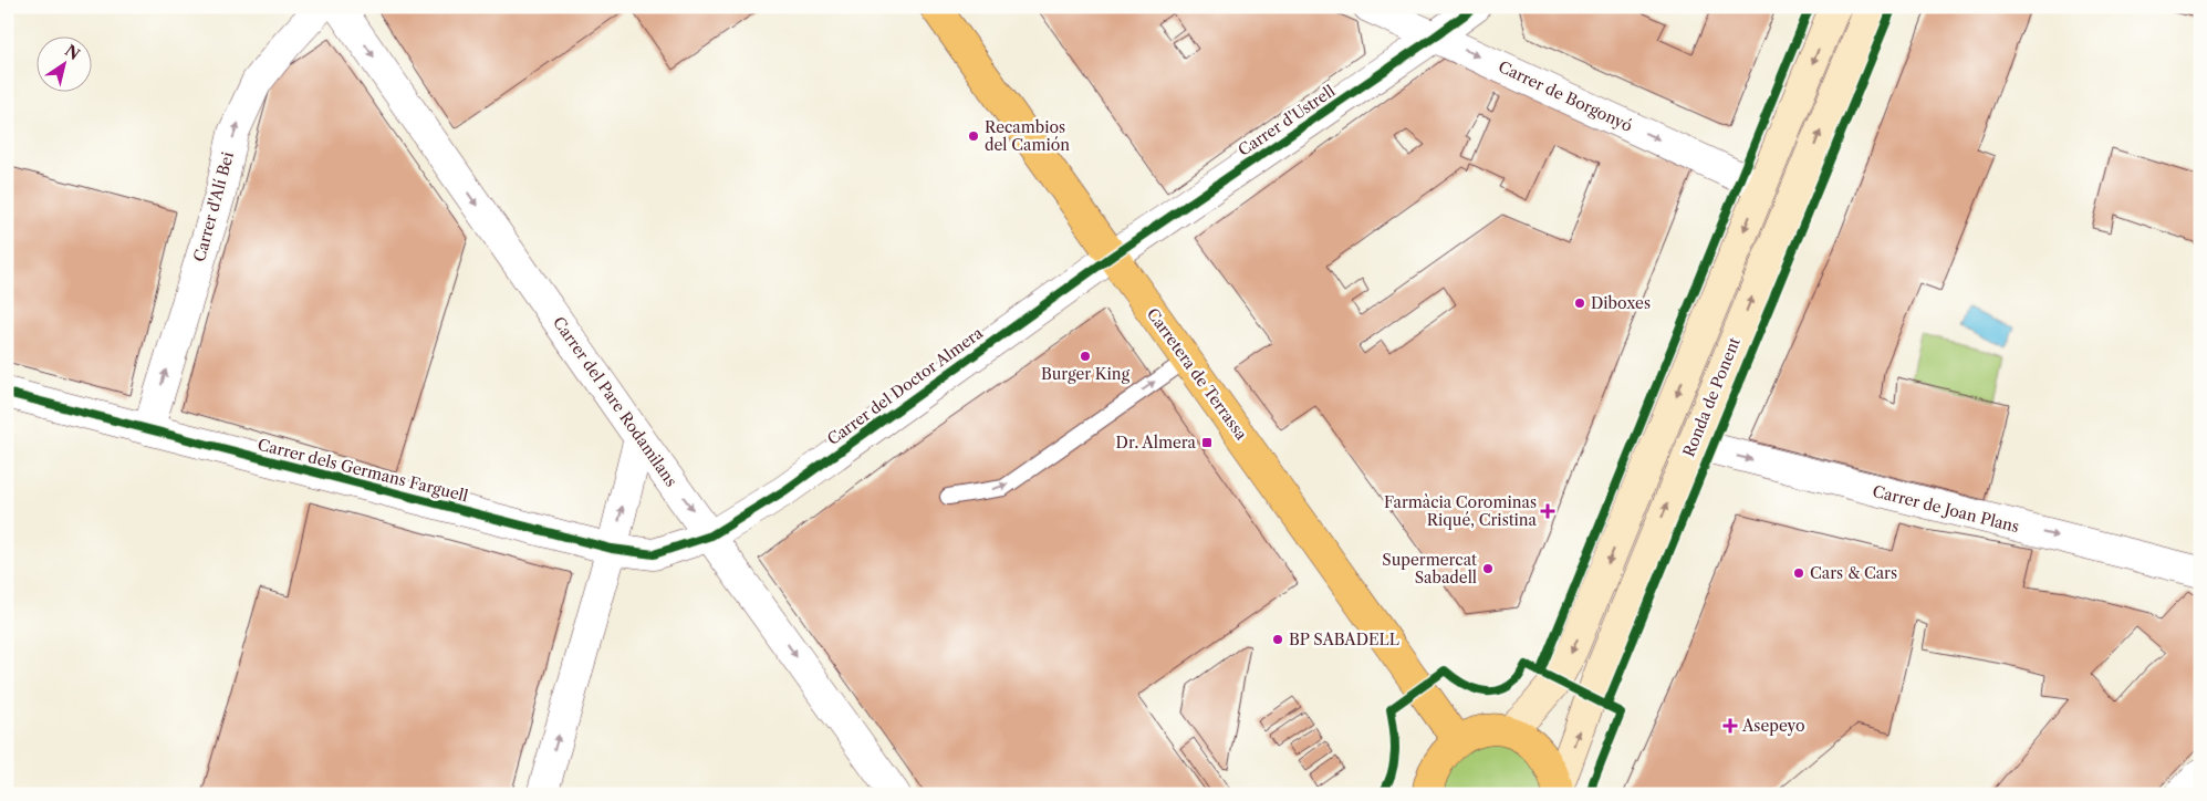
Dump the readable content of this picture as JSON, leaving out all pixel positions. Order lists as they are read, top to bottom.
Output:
{
  "streets": {
    "main road": ["Carretera de Terrassa", "Ronda de Ponent"],
    "street": [
      "Carrer de Borgonyó",
      "Carrer d'Ustrell",
      "Carrer d'Alí Bei",
      "Carrer del Doctor Almera",
      "Carrer del Pare Rodamilans",
      "Carrer dels Germans Farguell",
      "Carrer de Joan Plans"
    ]
  },
  "crossings": [
    ["Carrer de Borgonyó", "Carrer d'Ustrell"],
    ["Carrer d'Ustrell", "Carretera de Terrassa"],
    ["Carrer d'Ustrell", "Carrer del Doctor Almera"],
    ["Carrer d'Alí Bei", "Carrer dels Germans Farguell"],
    ["Carretera de Terrassa", "Carrer del Doctor Almera"],
    ["Carrer del Doctor Almera", "Carrer del Pare Rodamilans"],
    ["Carrer del Doctor Almera", "Carrer dels Germans Farguell"],
    ["Ronda de Ponent", "Carrer de Joan Plans"],
    ["Carrer del Pare Rodamilans", "Carrer dels Germans Farguell"]
  ],
  "one_way": [
    "Carrer de Borgonyó",
    "Carrer d'Alí Bei",
    "Carrer del Pare Rodamilans",
    "Carrer de Joan Plans"
  ],
  "places": {
    "other": [
      "Recambios del Camión",
      "Diboxes",
      "Burger King",
      "Supermercat Sabadell",
      "Cars & Cars",
      "BP SABADELL"
    ],
    "transit": ["Dr. Almera"],
    "health": ["Farmàcia Corominas Riqué, Cristina", "Asepeyo"]
  },
  "north": "top right"
}
